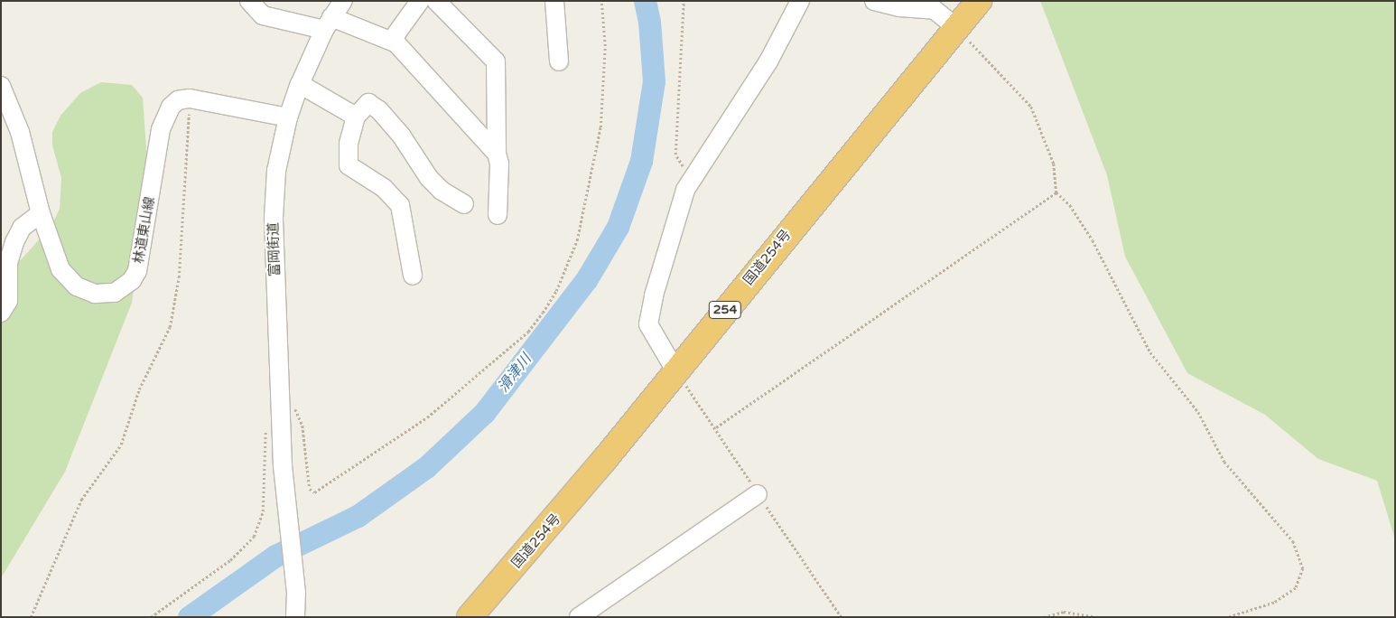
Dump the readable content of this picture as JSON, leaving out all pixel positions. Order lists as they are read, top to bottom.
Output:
{
  "streets": {
    "highway": ["国道254号", "254"],
    "street": ["林道東山線", "富岡街道"]
  },
  "water": ["滑津川"]
}
